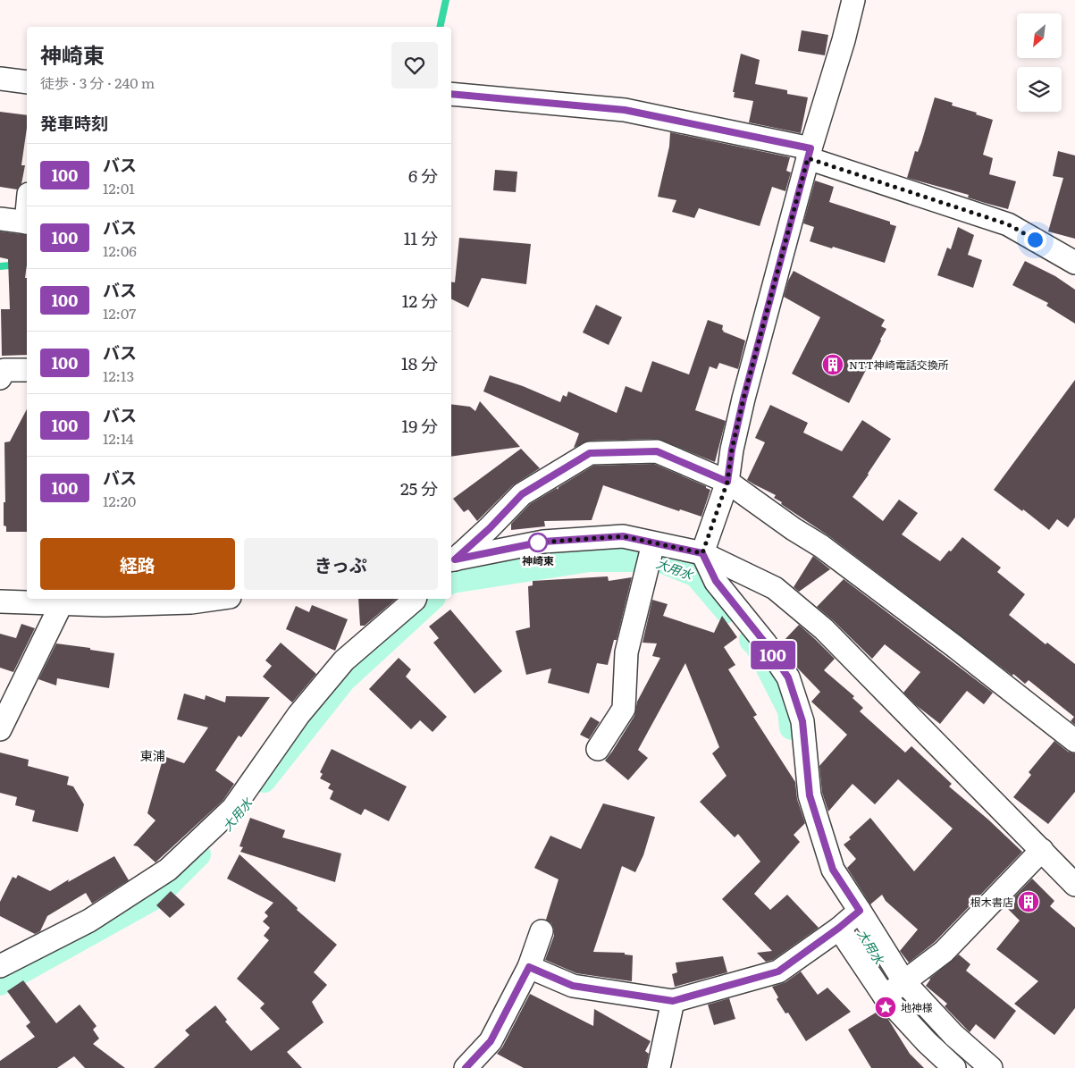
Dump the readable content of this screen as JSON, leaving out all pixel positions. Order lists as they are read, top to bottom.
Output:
{
  "districts": ["東浦"],
  "water": ["大用水"],
  "places": {
    "building": ["NTT神崎電話交換所", "根木書店"],
    "other": ["神崎東"],
    "place": ["地神様"]
  },
  "lines": ["bus line 100"],
  "north": "bottom left",
  "page": {
    "on_map": "100",
    "heading": [
      ["神崎東", "徒歩 · 3 分 · 240 m"],
      "発車時刻"
    ],
    "list": [
      {
        "mark": "100",
        "name": "バス",
        "note": "12:01",
        "value": "6 分"
      },
      {
        "mark": "100",
        "name": "バス",
        "note": "12:06",
        "value": "11 分"
      },
      {
        "mark": "100",
        "name": "バス",
        "note": "12:07",
        "value": "12 分"
      },
      {
        "mark": "100",
        "name": "バス",
        "note": "12:13",
        "value": "18 分"
      },
      {
        "mark": "100",
        "name": "バス",
        "note": "12:14",
        "value": "19 分"
      },
      {
        "mark": "100",
        "name": "バス",
        "note": "12:20",
        "value": "25 分"
      }
    ],
    "buttons": ["経路", "きっぷ"]
  }
}
